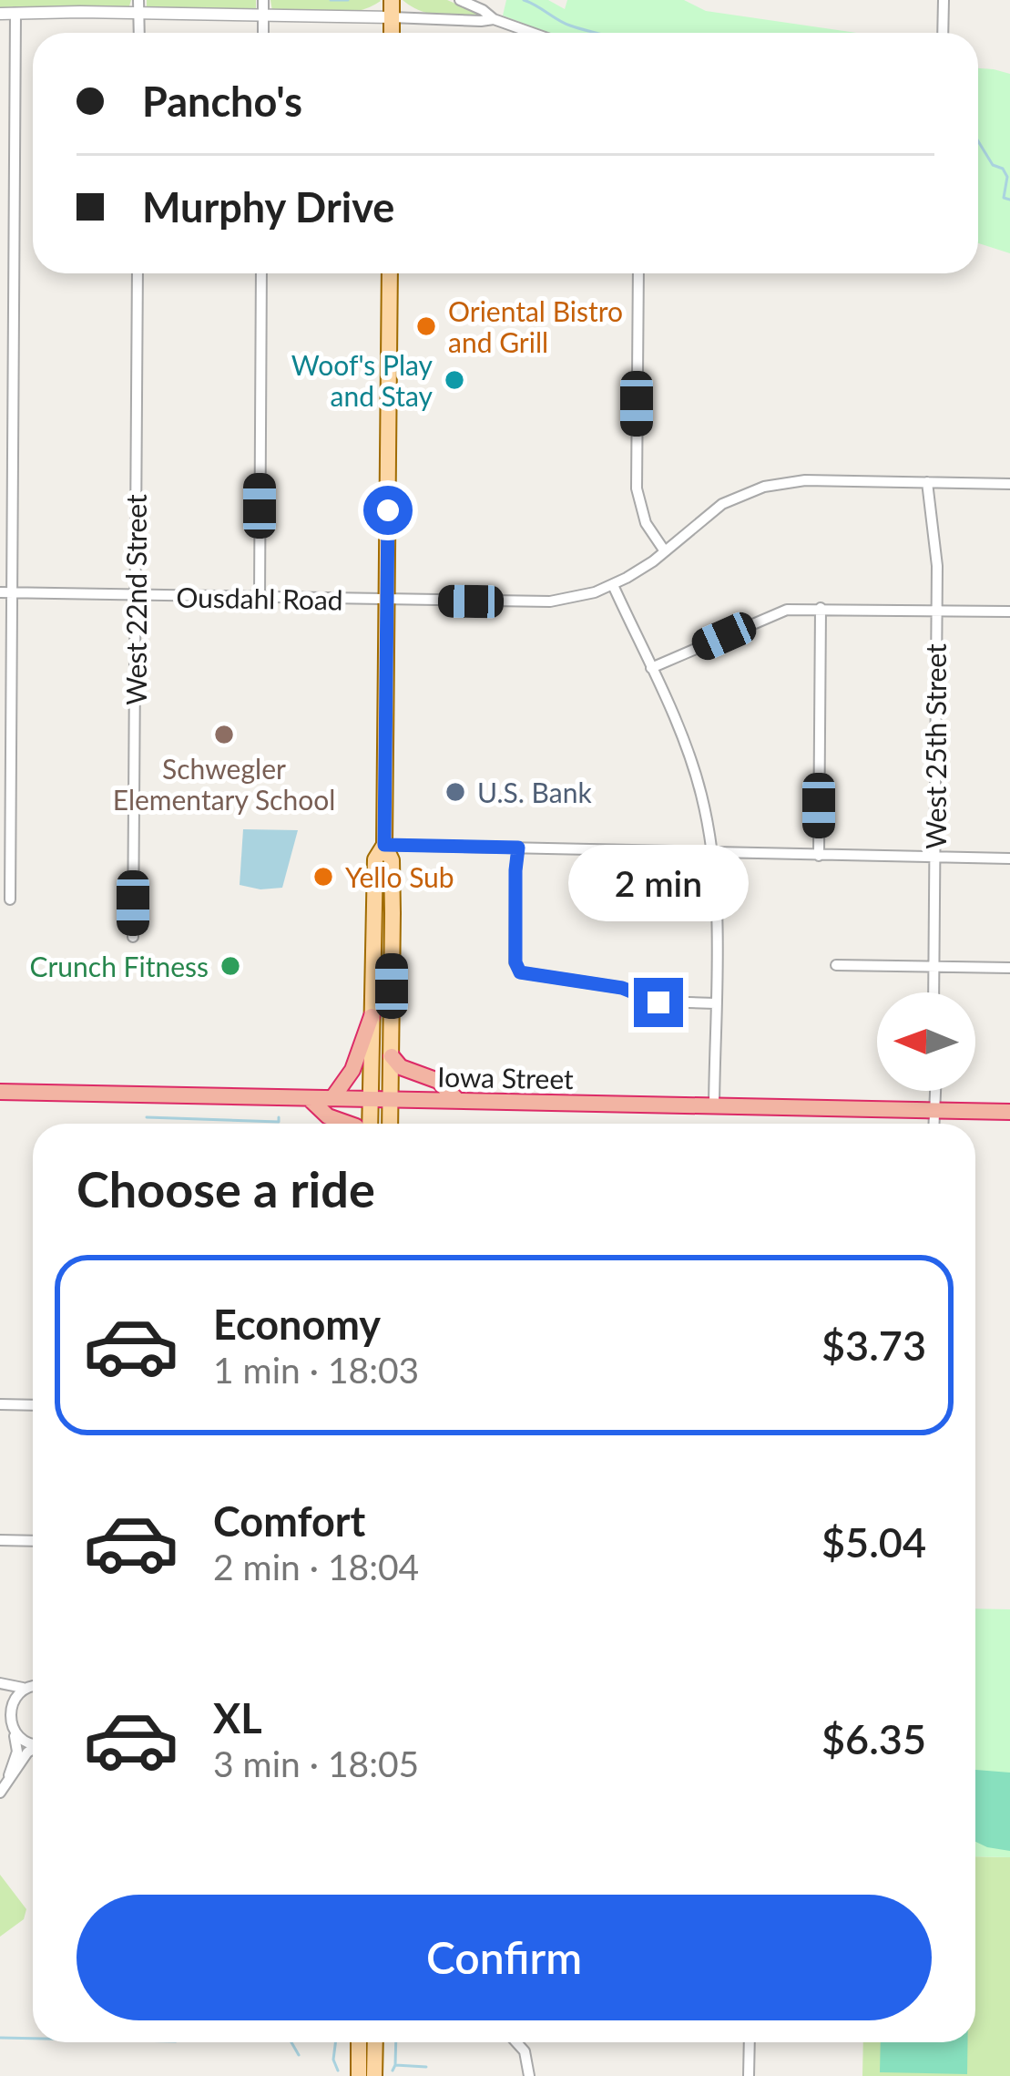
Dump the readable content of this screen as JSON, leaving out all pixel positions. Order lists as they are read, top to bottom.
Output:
{
  "streets": {
    "highway": ["Iowa Street"],
    "street": ["Ousdahl Road", "West 22nd Street", "West 25th Street"]
  },
  "crossings": [
    ["Ousdahl Road", "West 22nd Street"],
    ["Ousdahl Road", "West 25th Street"]
  ],
  "places": [
    "Oriental Bistro and Grill",
    "Woof's Play and Stay",
    "Schwegler Elementary School",
    "U.S. Bank",
    "Yello Sub",
    "Crunch Fitness"
  ],
  "north": "left",
  "page": {
    "banner": ["Pancho's", "Murphy Drive"],
    "bubble": "2 min",
    "heading": "Choose a ride",
    "list": [
      {
        "name": "Economy",
        "note": "1 min · 18:03",
        "value": "$3.73"
      },
      {
        "name": "Comfort",
        "note": "2 min · 18:04",
        "value": "$5.04"
      },
      {
        "name": "XL",
        "note": "3 min · 18:05",
        "value": "$6.35"
      }
    ],
    "buttons": "Confirm"
  }
}
